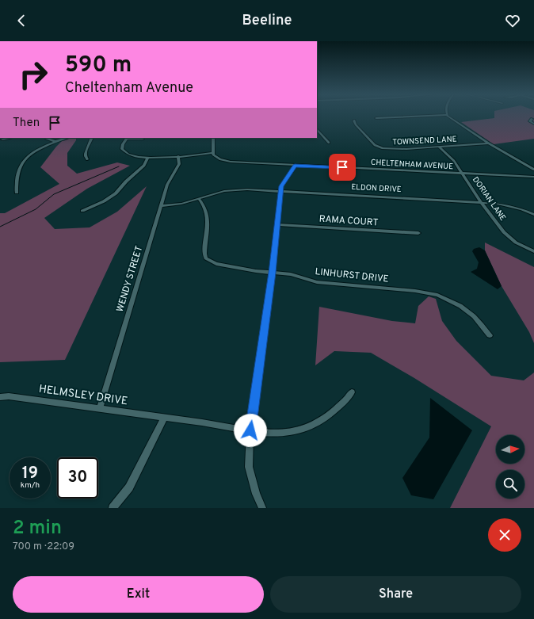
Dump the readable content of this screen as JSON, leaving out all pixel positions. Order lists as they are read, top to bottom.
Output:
{
  "streets": {
    "street": [
      "TOWNSEND LANE",
      "CHELTENHAM AVENUE",
      "ELDON DRIVE",
      "DORIAN LANE",
      "RAMA COURT",
      "LINHURST DRIVE",
      "WENDY STREET",
      "HELMSLEY DRIVE"
    ]
  },
  "crossings": [
    ["TOWNSEND LANE", "DORIAN LANE"],
    ["CHELTENHAM AVENUE", "DORIAN LANE"],
    ["ELDON DRIVE", "DORIAN LANE"],
    ["ELDON DRIVE", "LINHURST DRIVE"],
    ["ELDON DRIVE", "WENDY STREET"],
    ["WENDY STREET", "HELMSLEY DRIVE"]
  ],
  "north": "right",
  "page": {
    "header": "Beeline",
    "turn": ["590 m", "Cheltenham Avenue"],
    "then": "Then",
    "speed": "19 km/h",
    "limit": "30",
    "heading": ["2 min", "700 m · 22:09"],
    "buttons": ["Exit", "Share"]
  }
}
